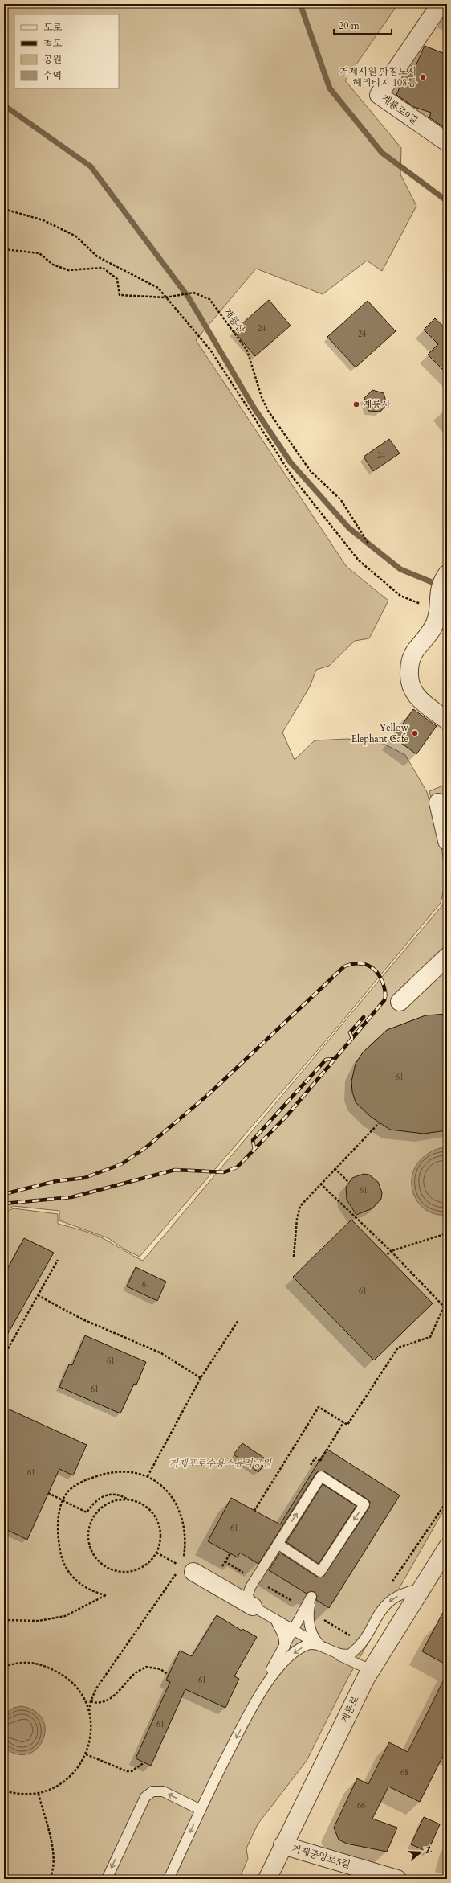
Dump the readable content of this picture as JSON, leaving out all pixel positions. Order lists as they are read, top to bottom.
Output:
{
  "streets": {
    "street": ["계룡로9길", "계룡로", "거제중앙로5길"],
    "path": ["계룡산"]
  },
  "crossings": [
    ["계룡로", "거제중앙로5길"]
  ],
  "parks": ["거제포로수용소유적공원"],
  "places": ["거제시원 아침도시 헤리티지 108동", "계룡사", "Yellow Elephant Cafe"],
  "house_numbers": [
    "24",
    "24",
    "24",
    "61",
    "61",
    "61",
    "61",
    "61",
    "61",
    "61",
    "61",
    "61",
    "61",
    "68",
    "66"
  ],
  "legend": [
    "도로",
    "철도",
    "공원",
    "수역"
  ],
  "scale_bar": "20 m",
  "north": "right"
}
